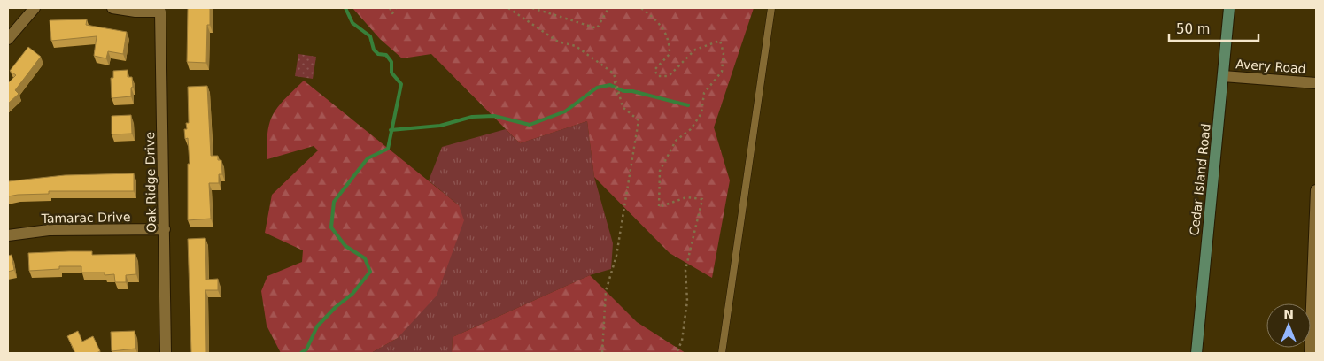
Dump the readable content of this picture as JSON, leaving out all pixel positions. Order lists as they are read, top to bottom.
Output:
{
  "streets": {
    "street": [
      "Avery Road",
      "Cedar Island Road",
      "Oak Ridge Drive",
      "Tamarac Drive"
    ]
  },
  "crossings": [
    ["Avery Road", "Cedar Island Road"],
    ["Oak Ridge Drive", "Tamarac Drive"]
  ],
  "scale_bar": "50 m",
  "north": "top"
}
